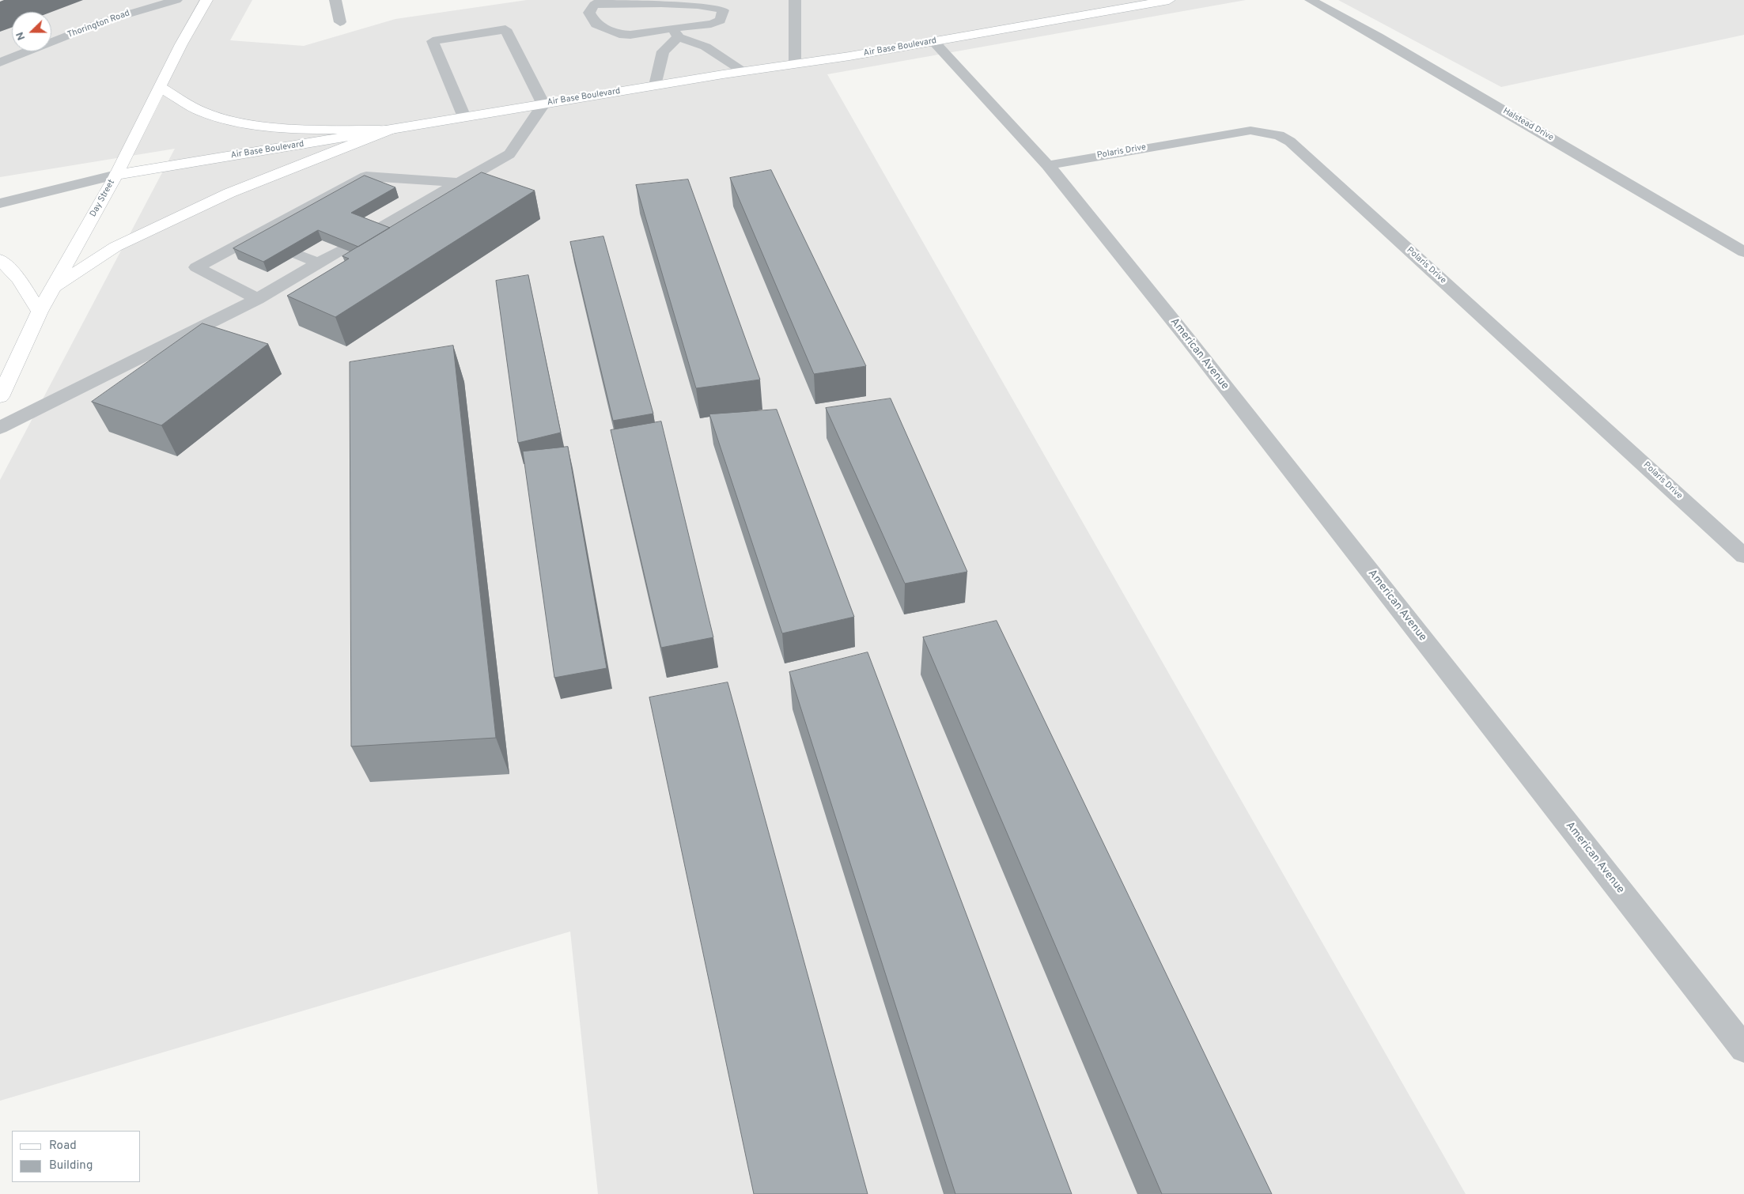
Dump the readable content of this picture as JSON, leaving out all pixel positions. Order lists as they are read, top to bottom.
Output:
{
  "streets": {
    "main road": ["Air Base Boulevard", "Day Street"],
    "street": [
      "Thorington Road",
      "Halstead Drive",
      "Polaris Drive",
      "American Avenue"
    ]
  },
  "crossings": [
    ["Air Base Boulevard", "Day Street"],
    ["Air Base Boulevard", "American Avenue"],
    ["Polaris Drive", "American Avenue"]
  ],
  "legend": ["Road", "Building"],
  "north": "left"
}
